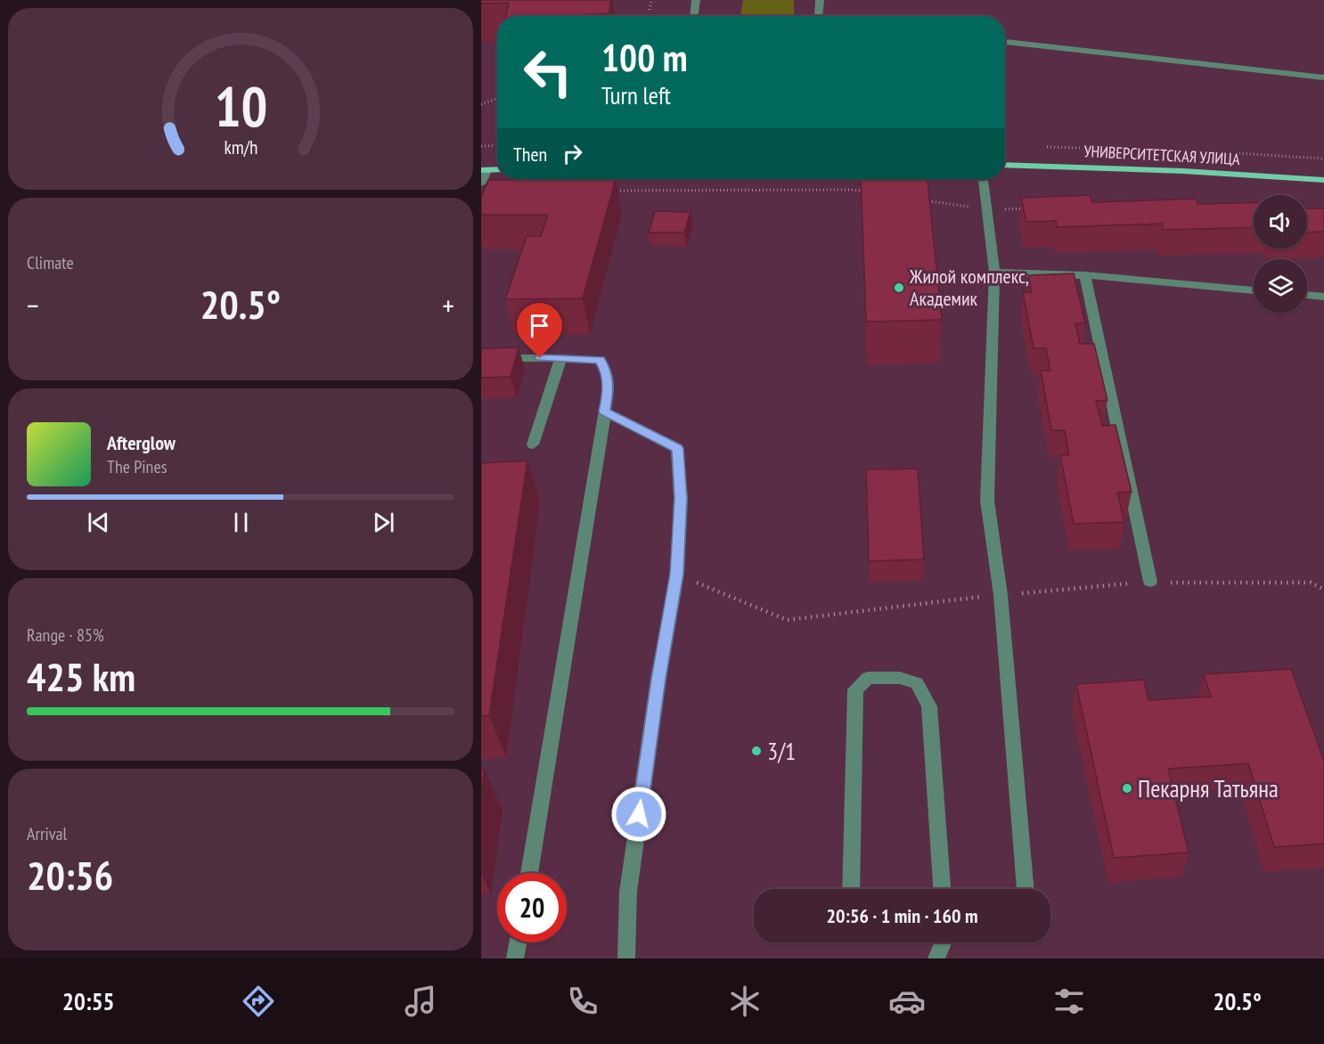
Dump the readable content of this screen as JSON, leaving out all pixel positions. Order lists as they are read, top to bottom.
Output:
{
  "streets": {
    "main road": ["УНИВЕРСИТЕТСКАЯ УЛИЦА"]
  },
  "places": ["Жилой комплекс, Академик", "3/1", "Пекарня Татьяна"],
  "page": {
    "turn": ["100 m", "Turn left"],
    "then": "Then",
    "tile": [
      "Climate",
      ["Range · 85%", "425 km"],
      ["Arrival", "20:56"]
    ],
    "heat": ["−", "20.5°", "+"],
    "song": ["Afterglow", "The Pines"],
    "limit": "20",
    "trip": "20:56 · 1 min · 160 m",
    "tabs": ["20:55", "20.5°"],
    "gauge": ["10", "km/h"]
  }
}
